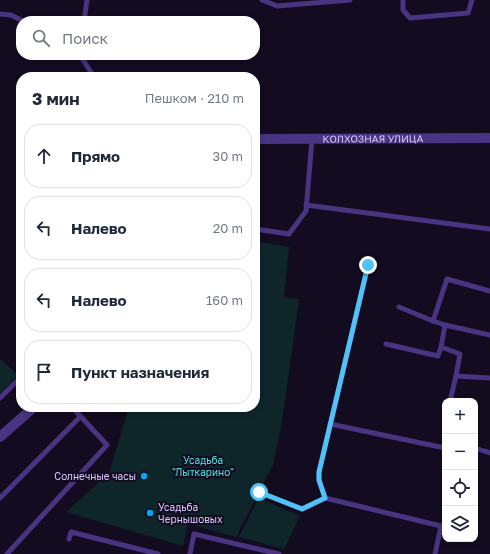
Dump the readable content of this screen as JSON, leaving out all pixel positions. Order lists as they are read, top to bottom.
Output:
{
  "streets": {
    "street": ["КОЛХОЗНАЯ УЛИЦА"]
  },
  "parks": ["Усадьба \"Лыткарино\""],
  "places": ["Солнечные часы", "Усадьба Чернышовых"],
  "page": {
    "search": "Поиск",
    "heading": ["3 мин", "Пешком · 210 m"],
    "list": [
      ["Прямо", "30 m"],
      ["Налево", "20 m"],
      ["Налево", "160 m"],
      "Пункт назначения"
    ],
    "map_buttons": ["+", "−"]
  }
}
